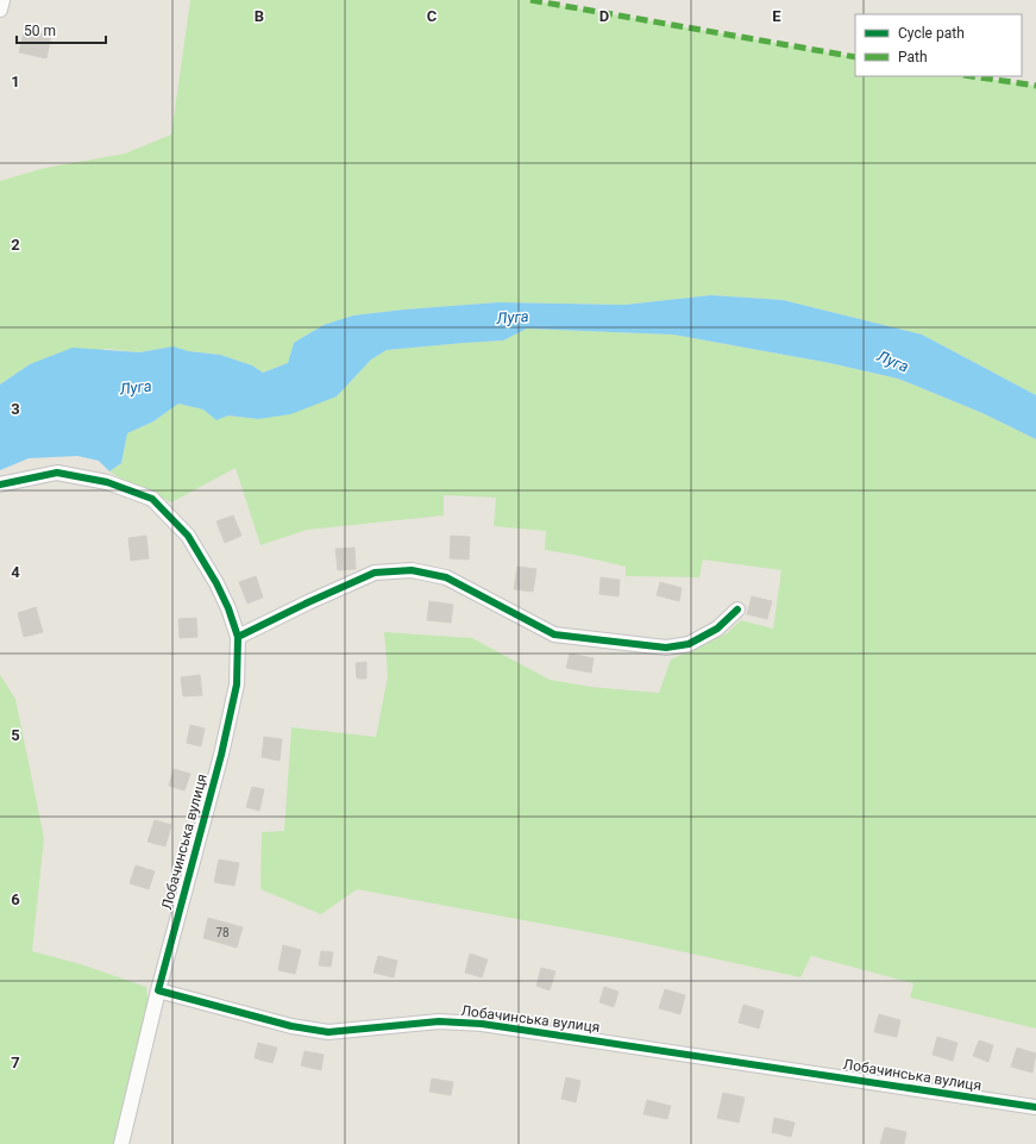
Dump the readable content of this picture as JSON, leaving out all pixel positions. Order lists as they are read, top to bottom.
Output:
{
  "streets": {
    "street": ["Лобачинська вулиця"]
  },
  "water": ["Луга"],
  "house_numbers": ["78"],
  "legend": ["Cycle path", "Path"],
  "scale_bar": "50 m",
  "grid": {
    "columns": [
      "B",
      "C",
      "D",
      "E"
    ],
    "rows": [
      "1",
      "2",
      "3",
      "4",
      "5",
      "6",
      "7"
    ]
  }
}
